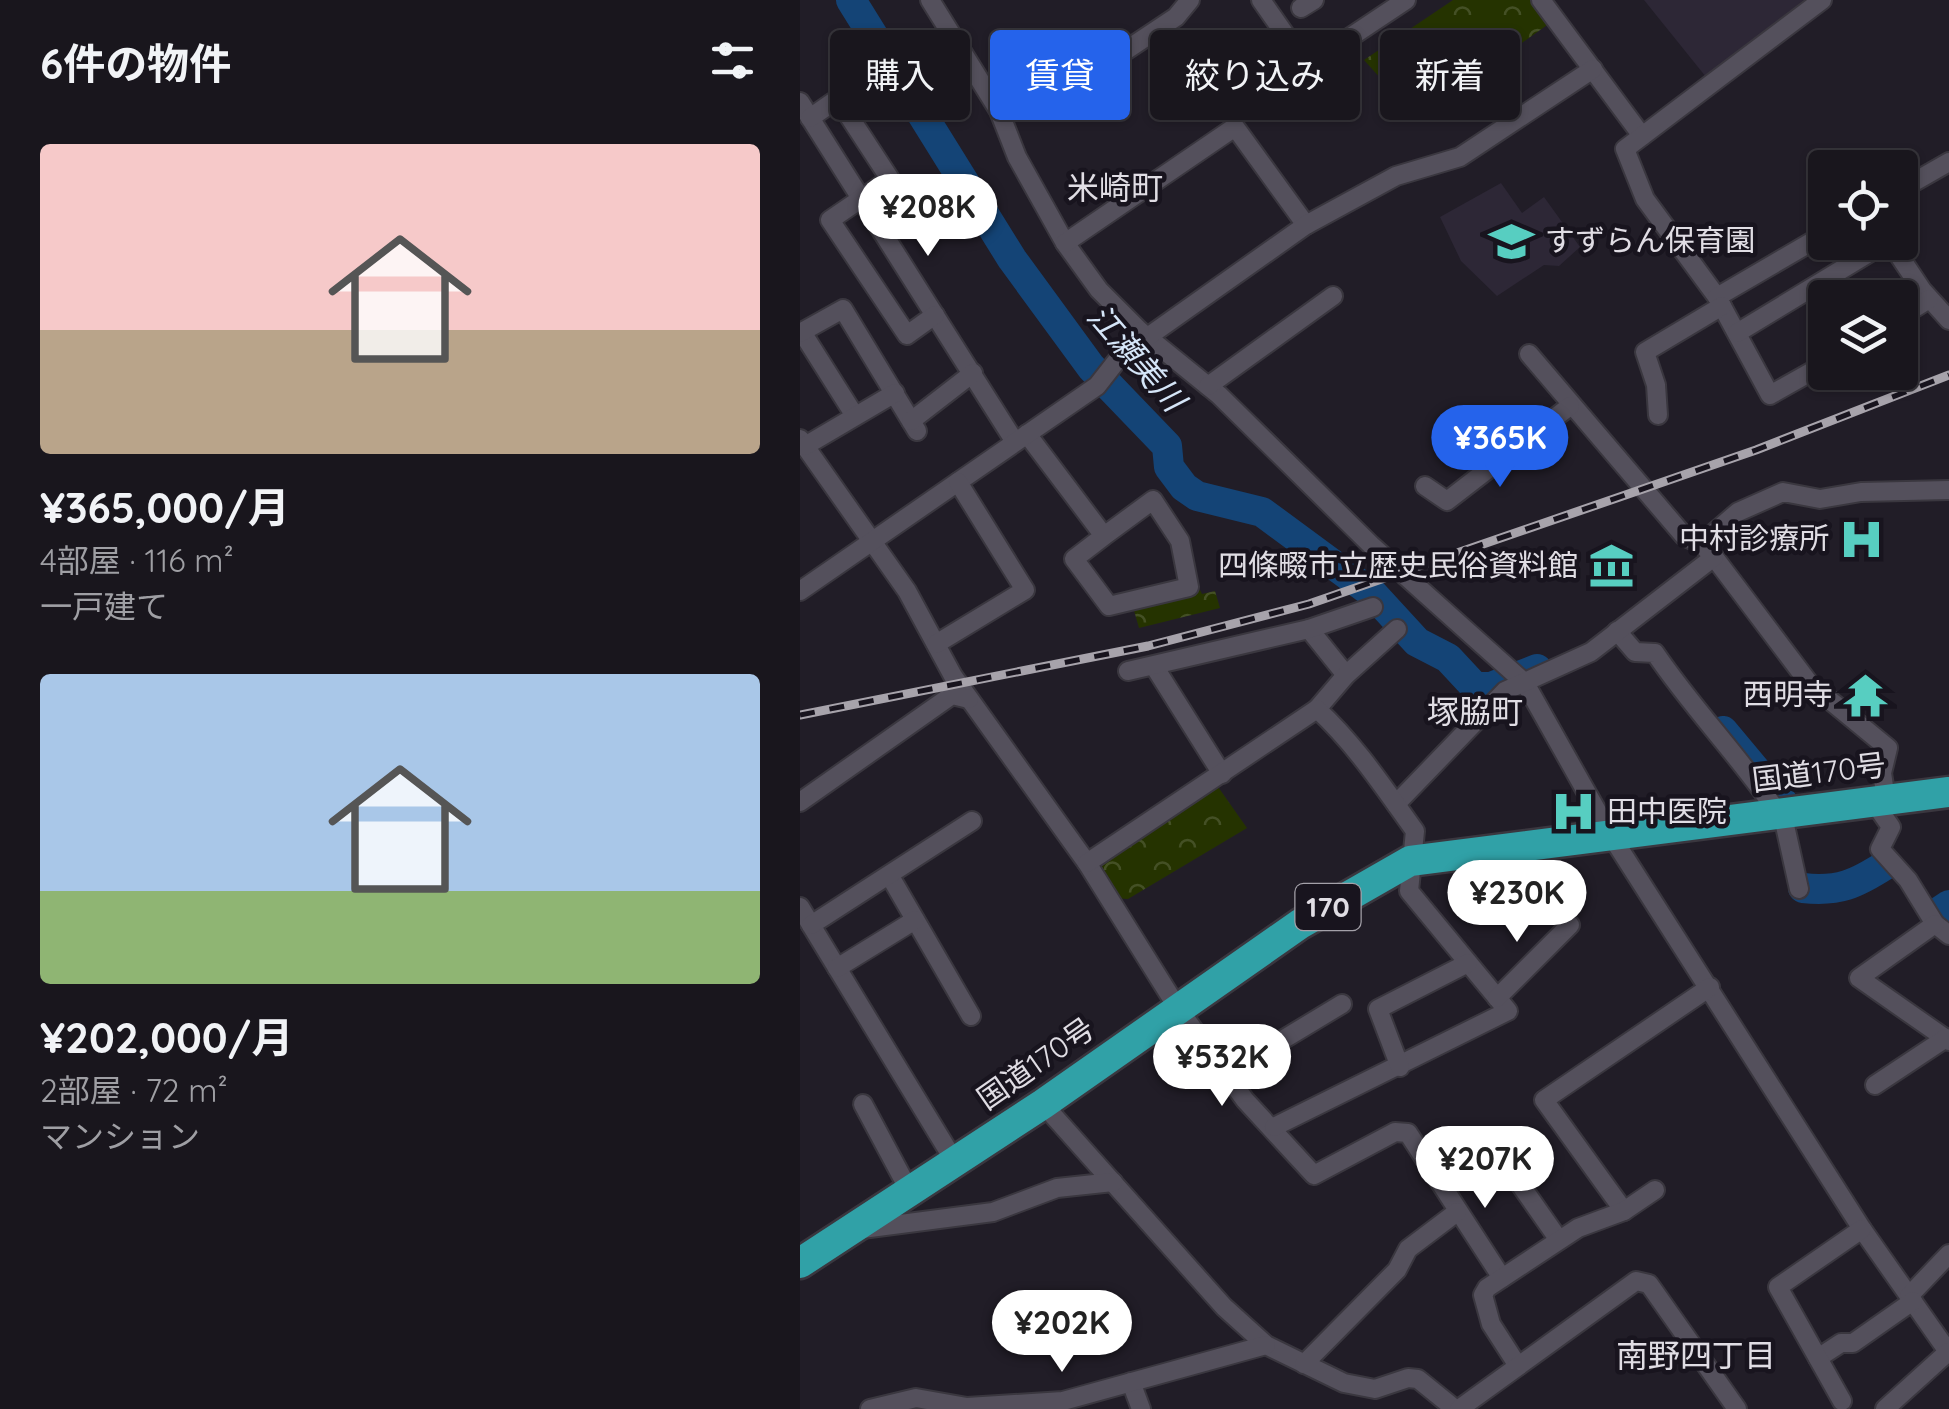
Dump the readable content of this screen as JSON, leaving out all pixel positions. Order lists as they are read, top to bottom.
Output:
{
  "streets": {
    "highway": ["国道170号", "170"]
  },
  "districts": ["米崎町", "塚脇町", "南野四丁目"],
  "water": ["江瀬美川"],
  "places": {
    "school or university": ["すずらん保育園"],
    "hospital": ["中村診療所", "田中医院"],
    "museum": ["四條畷市立歴史民俗資料館"],
    "temple": ["西明寺"]
  },
  "page": {
    "heading": "6件の物件",
    "chip": [
      "購入",
      "賃貸",
      "絞り込み",
      "新着"
    ],
    "list": [
      {
        "name": "¥365,000/月",
        "note": "4部屋 · 116 m² · 一戸建て"
      },
      {
        "name": "¥202,000/月",
        "note": "2部屋 · 72 m² · マンション"
      }
    ],
    "price": [
      "¥208K",
      "¥365K",
      "¥230K",
      "¥532K",
      "¥207K",
      "¥202K"
    ]
  }
}
